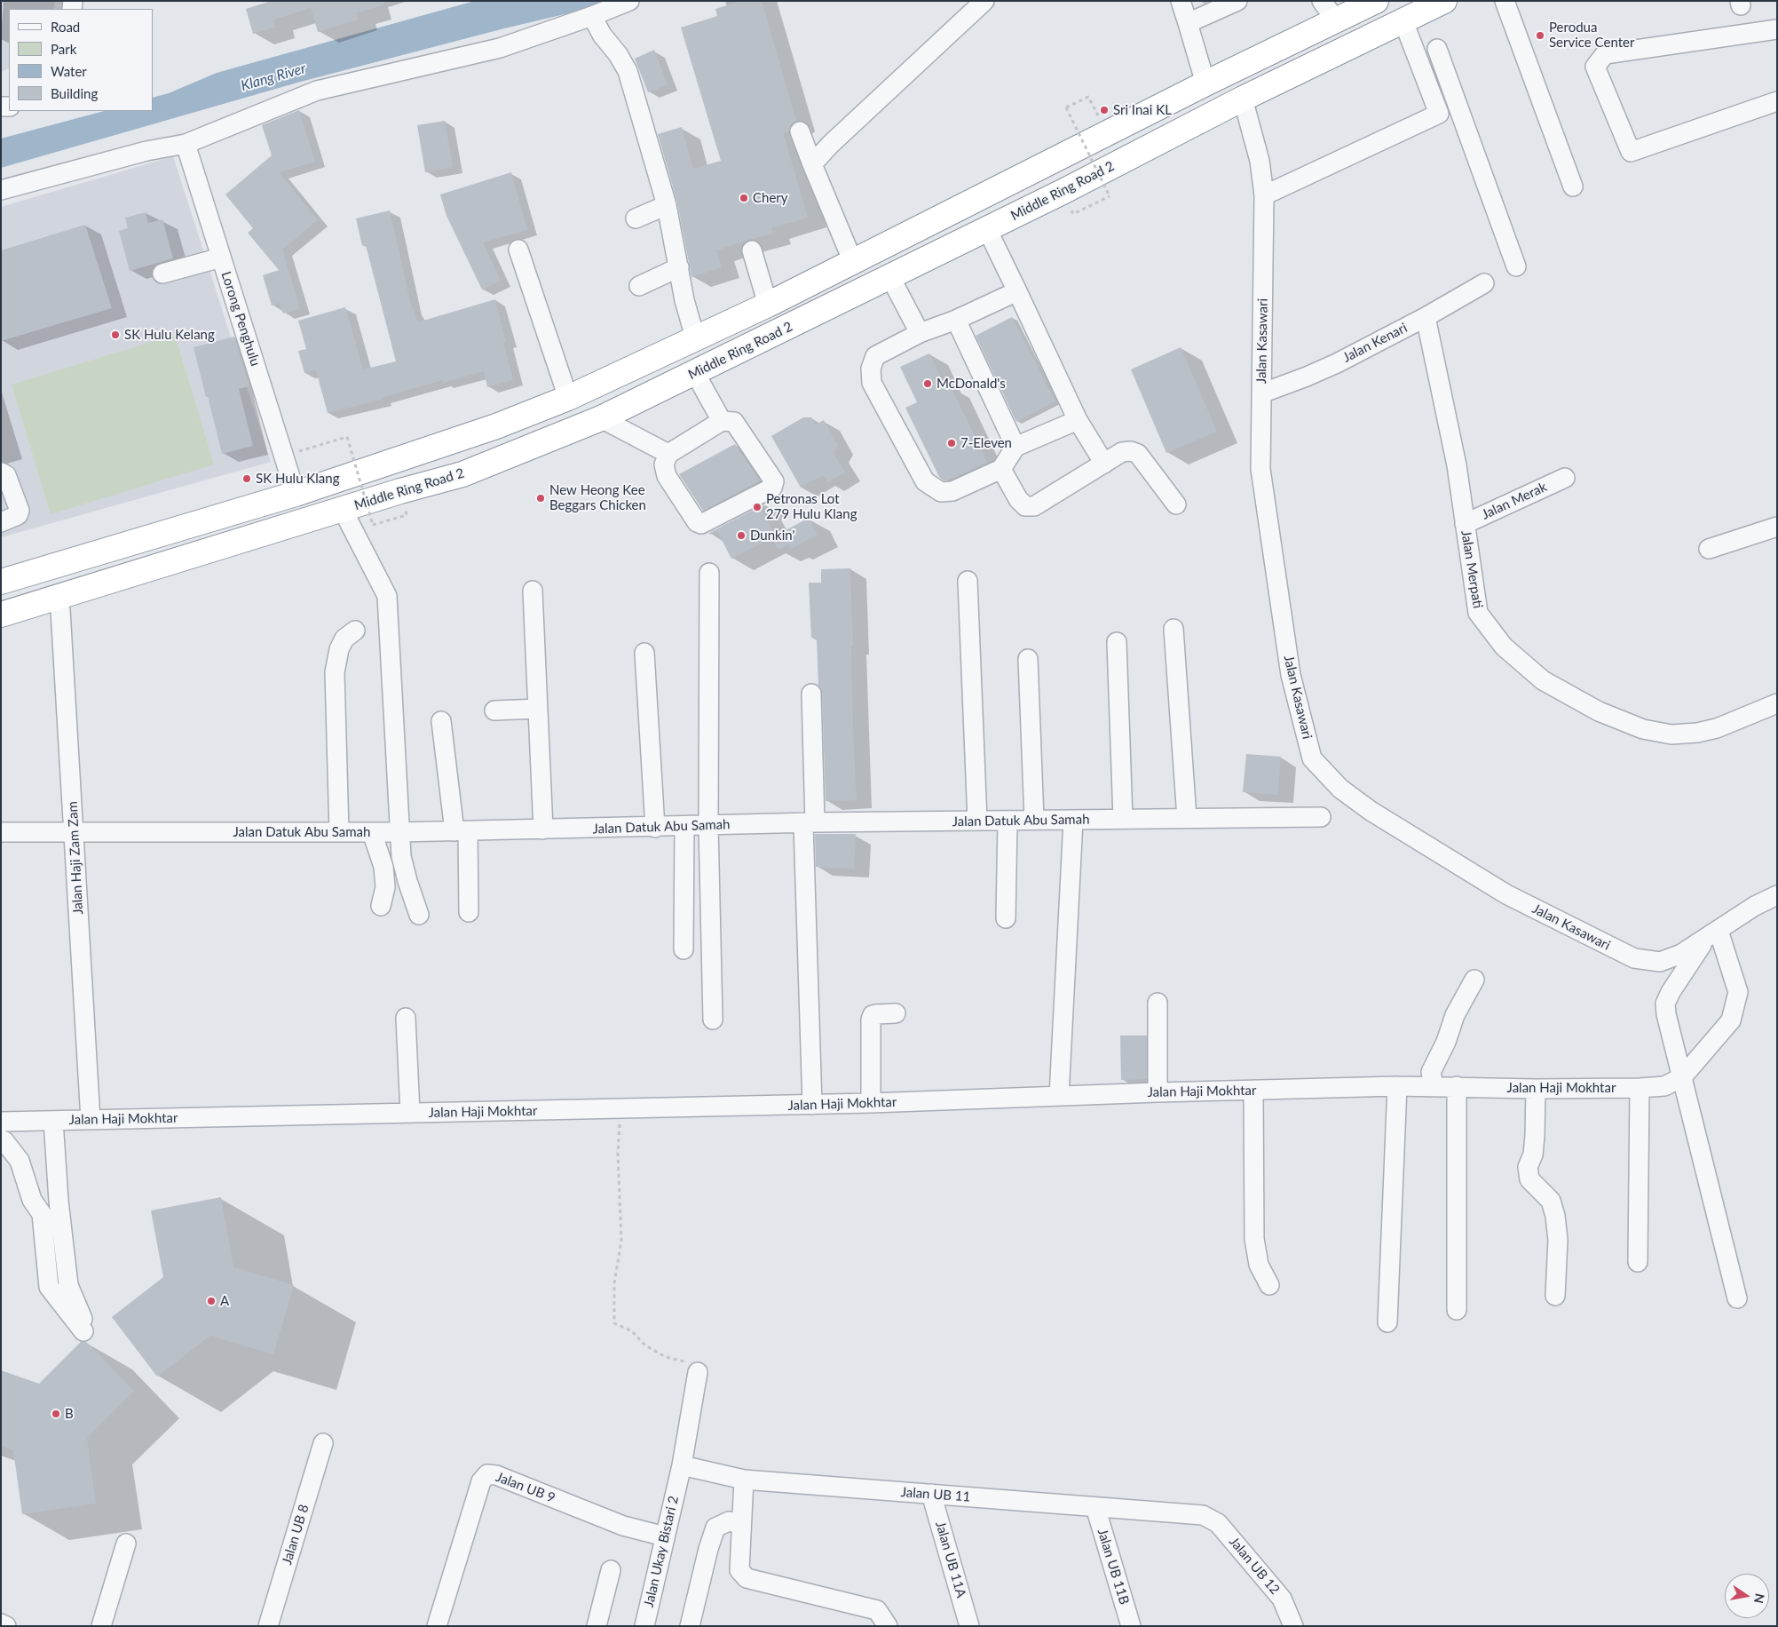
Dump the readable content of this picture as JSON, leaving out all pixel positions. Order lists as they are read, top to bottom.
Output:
{
  "streets": {
    "highway": ["Middle Ring Road 2"],
    "street": [
      "Lorong Penghulu",
      "Jalan Kasawari",
      "Jalan Kenari",
      "Jalan Merak",
      "Jalan Merpati",
      "Jalan Datuk Abu Samah",
      "Jalan Haji Zam Zam",
      "Jalan Haji Mokhtar",
      "Jalan UB 9",
      "Jalan UB 11",
      "Jalan UB 8",
      "Jalan Ukay Bistari 2",
      "Jalan UB 11A",
      "Jalan UB 12",
      "Jalan UB 11B"
    ]
  },
  "crossings": [
    ["Middle Ring Road 2", "Jalan Kasawari"],
    ["Middle Ring Road 2", "Jalan Haji Zam Zam"],
    ["Jalan Kasawari", "Jalan Kenari"],
    ["Jalan Kenari", "Jalan Merpati"],
    ["Jalan Merak", "Jalan Merpati"],
    ["Jalan Datuk Abu Samah", "Jalan Haji Zam Zam"],
    ["Jalan Haji Zam Zam", "Jalan Haji Mokhtar"],
    ["Jalan UB 9", "Jalan Ukay Bistari 2"],
    ["Jalan UB 11", "Jalan Ukay Bistari 2"],
    ["Jalan UB 11", "Jalan UB 11A"],
    ["Jalan UB 11", "Jalan UB 12"],
    ["Jalan UB 11", "Jalan UB 11B"]
  ],
  "water": ["Klang River"],
  "places": [
    "Perodua Service Center",
    "Sri Inai KL",
    "Chery",
    "SK Hulu Kelang",
    "McDonald's",
    "7-Eleven",
    "SK Hulu Klang",
    "New Heong Kee Beggars Chicken",
    "Petronas Lot 279 Hulu Klang",
    "Dunkin'",
    "A",
    "B"
  ],
  "legend": [
    "Road",
    "Park",
    "Water",
    "Building"
  ],
  "north": "right"
}
